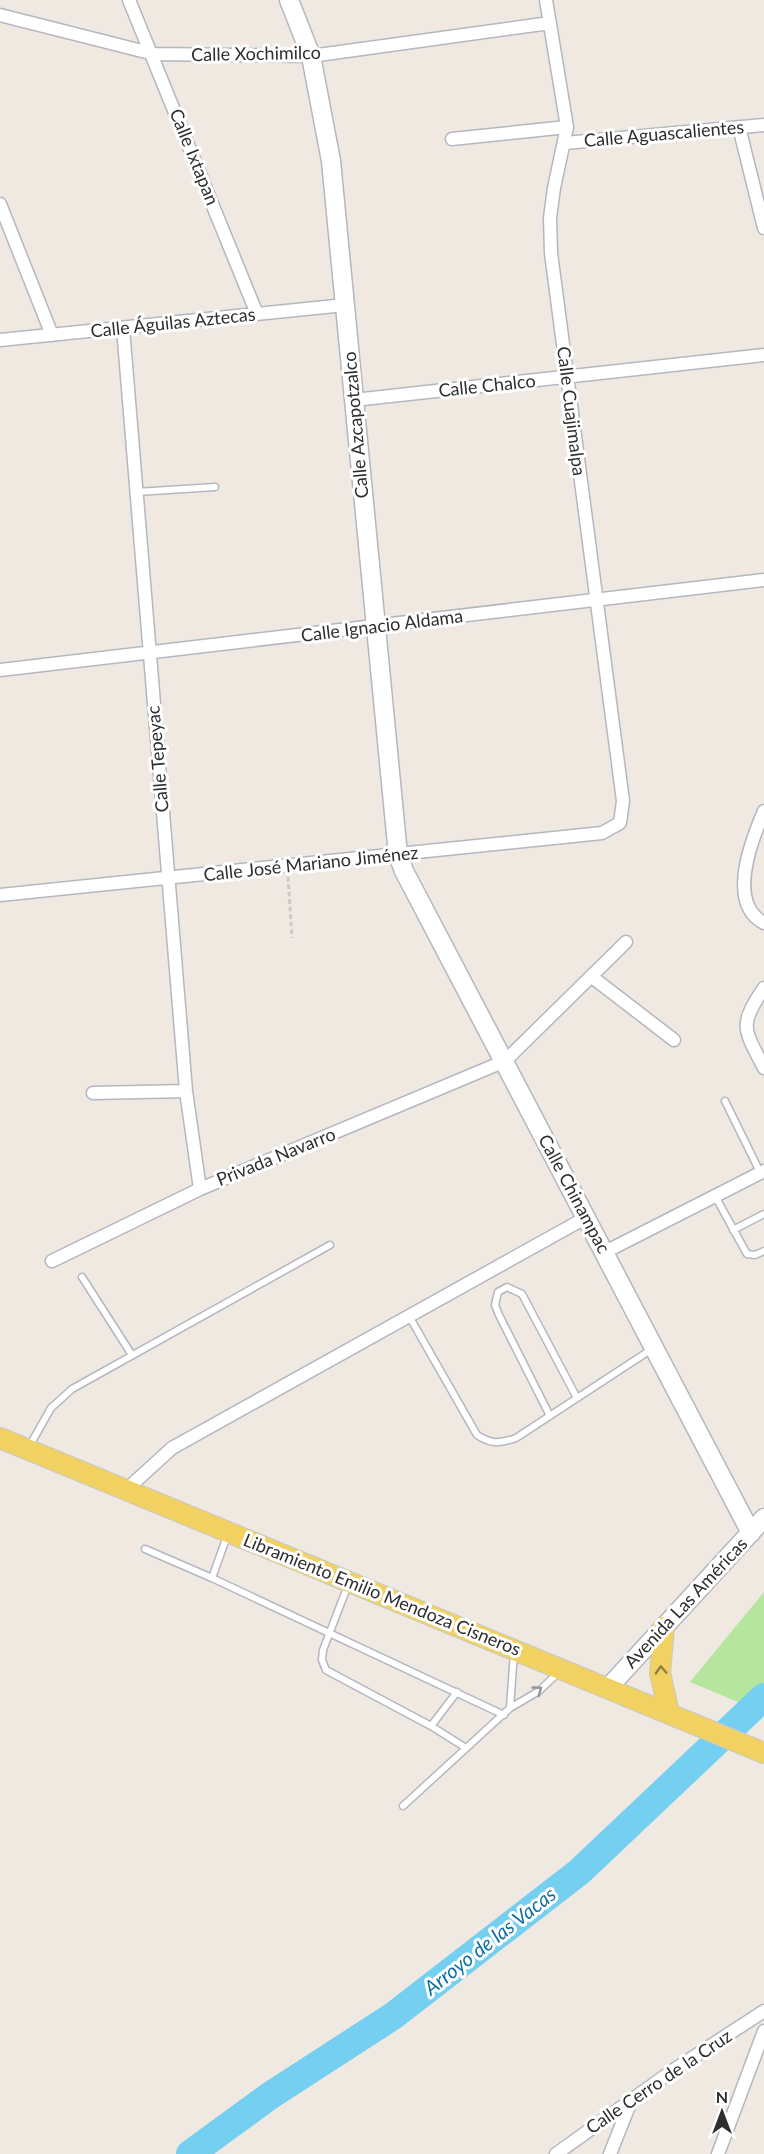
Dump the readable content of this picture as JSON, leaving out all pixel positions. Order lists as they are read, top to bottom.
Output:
{
  "streets": {
    "main road": ["Libramiento Emilio Mendoza Cisneros"],
    "street": [
      "Calle Xochimilco",
      "Calle Aguascalientes",
      "Calle Ixtapan",
      "Calle Águilas Aztecas",
      "Calle Chalco",
      "Calle Cuajimalpa",
      "Calle Azcapotzalco",
      "Calle Ignacio Aldama",
      "Calle Tepeyac",
      "Calle José Mariano Jiménez",
      "Privada Navarro",
      "Calle Chinampac",
      "Avenida Las Américas",
      "Calle Cerro de la Cruz"
    ]
  },
  "crossings": [
    ["Calle Xochimilco", "Calle Ixtapan"],
    ["Calle Xochimilco", "Calle Cuajimalpa"],
    ["Calle Xochimilco", "Calle Azcapotzalco"],
    ["Calle Aguascalientes", "Calle Cuajimalpa"],
    ["Calle Ixtapan", "Calle Águilas Aztecas"],
    ["Calle Águilas Aztecas", "Calle Azcapotzalco"],
    ["Calle Águilas Aztecas", "Calle Tepeyac"],
    ["Calle Chalco", "Calle Cuajimalpa"],
    ["Calle Chalco", "Calle Azcapotzalco"],
    ["Calle Cuajimalpa", "Calle Ignacio Aldama"],
    ["Calle Cuajimalpa", "Calle José Mariano Jiménez"],
    ["Calle Azcapotzalco", "Calle Ignacio Aldama"],
    ["Calle Azcapotzalco", "Calle José Mariano Jiménez"],
    ["Calle Azcapotzalco", "Calle Chinampac"],
    ["Calle Ignacio Aldama", "Calle Tepeyac"],
    ["Calle Tepeyac", "Calle José Mariano Jiménez"],
    ["Calle Tepeyac", "Privada Navarro"],
    ["Calle José Mariano Jiménez", "Calle Chinampac"],
    ["Privada Navarro", "Calle Chinampac"],
    ["Calle Chinampac", "Avenida Las Américas"],
    ["Libramiento Emilio Mendoza Cisneros", "Avenida Las Américas"]
  ],
  "water": ["Arroyo de las Vacas"],
  "north": "top"
}
